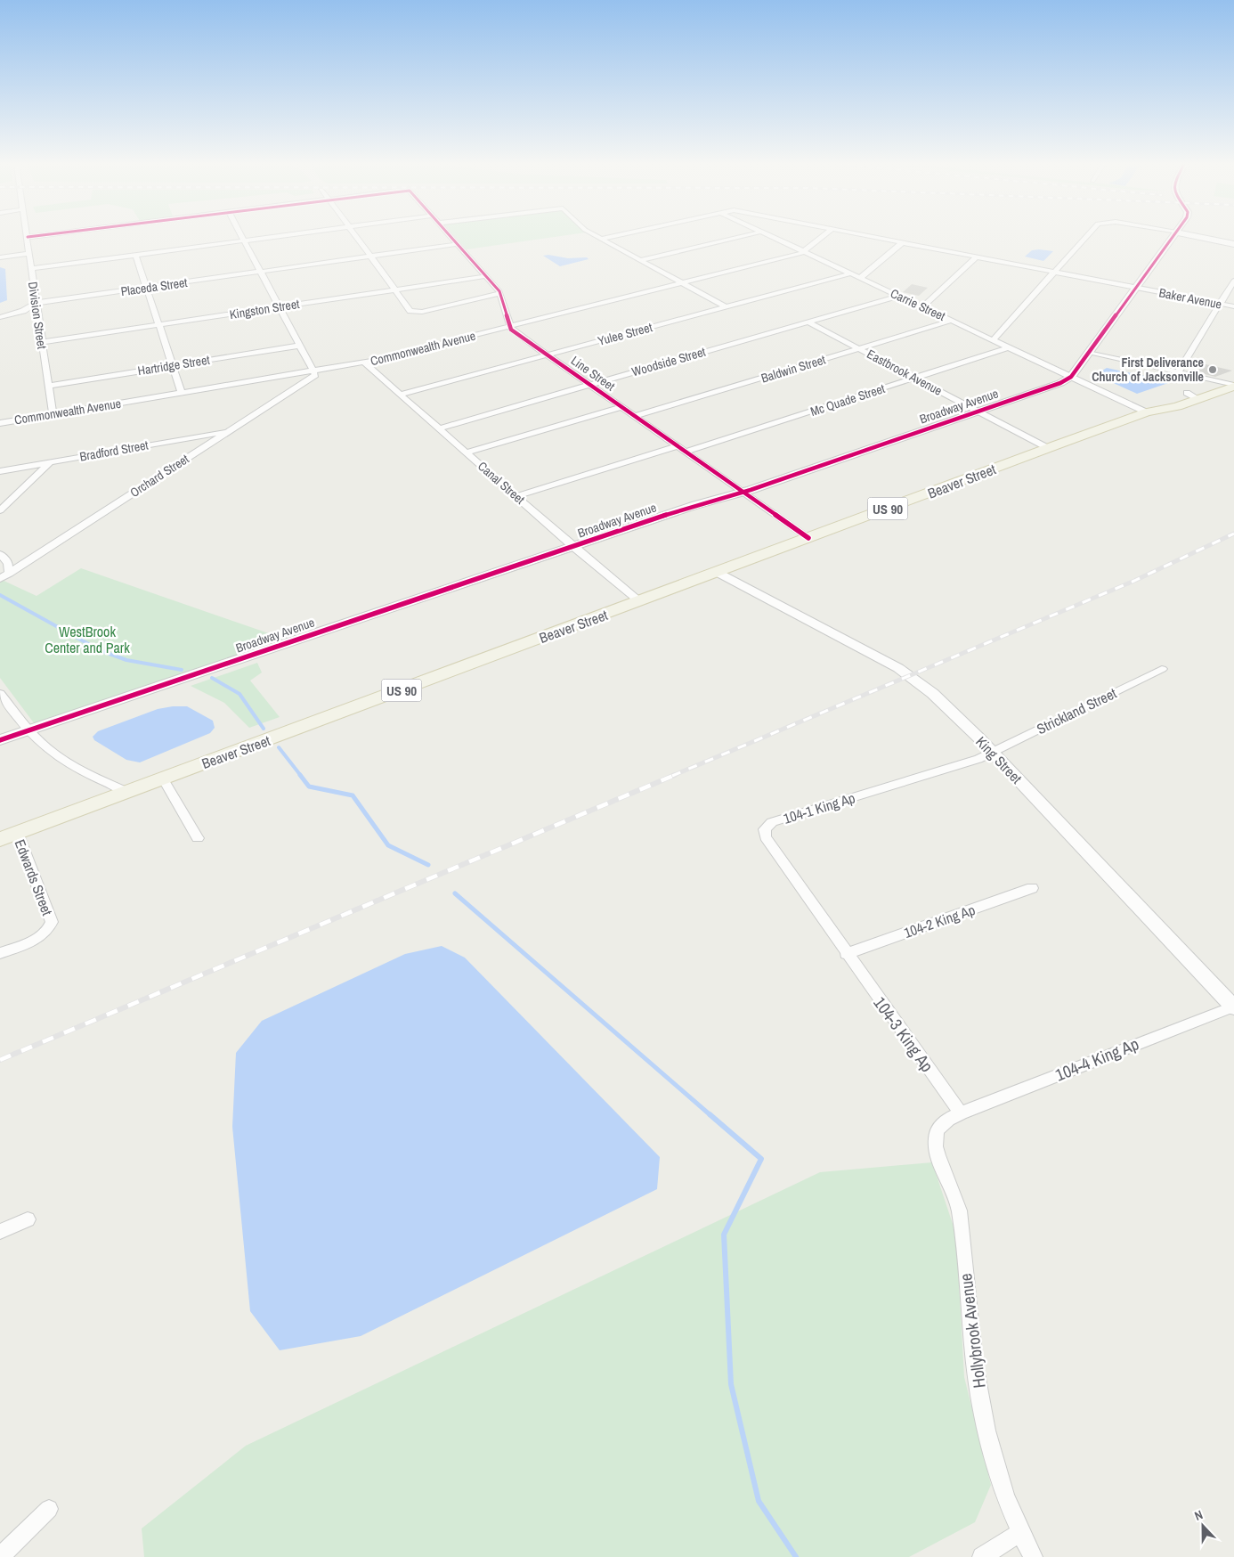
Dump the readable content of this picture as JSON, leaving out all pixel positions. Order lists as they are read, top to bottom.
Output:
{
  "streets": {
    "main road": ["Beaver Street", "US 90"],
    "street": [
      "Placeda Street",
      "Baker Avenue",
      "Carrie Street",
      "Kingston Street",
      "Division Street",
      "Yulee Street",
      "Commonwealth Avenue",
      "Woodside Street",
      "Hartridge Street",
      "Baldwin Street",
      "Eastbrook Avenue",
      "Line Street",
      "Mc Quade Street",
      "Broadway Avenue",
      "Bradford Street",
      "Orchard Street",
      "Canal Street",
      "Strickland Street",
      "King Street",
      "104-1 King Ap",
      "Edwards Street",
      "104-2 King Ap",
      "104-3 King Ap",
      "104-4 King Ap",
      "Hollybrook Avenue"
    ]
  },
  "crossings": [
    ["Placeda Street", "Division Street"],
    ["Baker Avenue", "Broadway Avenue"],
    ["Carrie Street", "Yulee Street"],
    ["Carrie Street", "Commonwealth Avenue"],
    ["Carrie Street", "Woodside Street"],
    ["Carrie Street", "Baldwin Street"],
    ["Carrie Street", "Mc Quade Street"],
    ["Carrie Street", "Broadway Avenue"],
    ["Carrie Street", "Beaver Street"],
    ["Kingston Street", "Division Street"],
    ["Division Street", "Commonwealth Avenue"],
    ["Division Street", "Hartridge Street"],
    ["Yulee Street", "Line Street"],
    ["Yulee Street", "Canal Street"],
    ["Commonwealth Avenue", "Line Street"],
    ["Commonwealth Avenue", "Orchard Street"],
    ["Commonwealth Avenue", "Canal Street"],
    ["Woodside Street", "Eastbrook Avenue"],
    ["Woodside Street", "Line Street"],
    ["Woodside Street", "Canal Street"],
    ["Baldwin Street", "Eastbrook Avenue"],
    ["Baldwin Street", "Line Street"],
    ["Eastbrook Avenue", "Mc Quade Street"],
    ["Eastbrook Avenue", "Broadway Avenue"],
    ["Eastbrook Avenue", "Beaver Street"],
    ["Line Street", "Mc Quade Street"],
    ["Line Street", "Broadway Avenue"],
    ["Line Street", "Beaver Street"],
    ["Broadway Avenue", "Canal Street"],
    ["Bradford Street", "Orchard Street"],
    ["Beaver Street", "Canal Street"],
    ["Beaver Street", "King Street"],
    ["Beaver Street", "Edwards Street"],
    ["Strickland Street", "King Street"],
    ["Strickland Street", "104-1 King Ap"],
    ["King Street", "104-1 King Ap"],
    ["King Street", "104-4 King Ap"],
    ["104-1 King Ap", "104-2 King Ap"],
    ["104-1 King Ap", "104-3 King Ap"],
    ["104-2 King Ap", "104-3 King Ap"],
    ["104-3 King Ap", "104-4 King Ap"],
    ["104-3 King Ap", "Hollybrook Avenue"],
    ["104-4 King Ap", "Hollybrook Avenue"]
  ],
  "parks": ["WestBrook Center and Park"],
  "places": ["First Deliverance Church of Jacksonville"],
  "north": "top"
}
